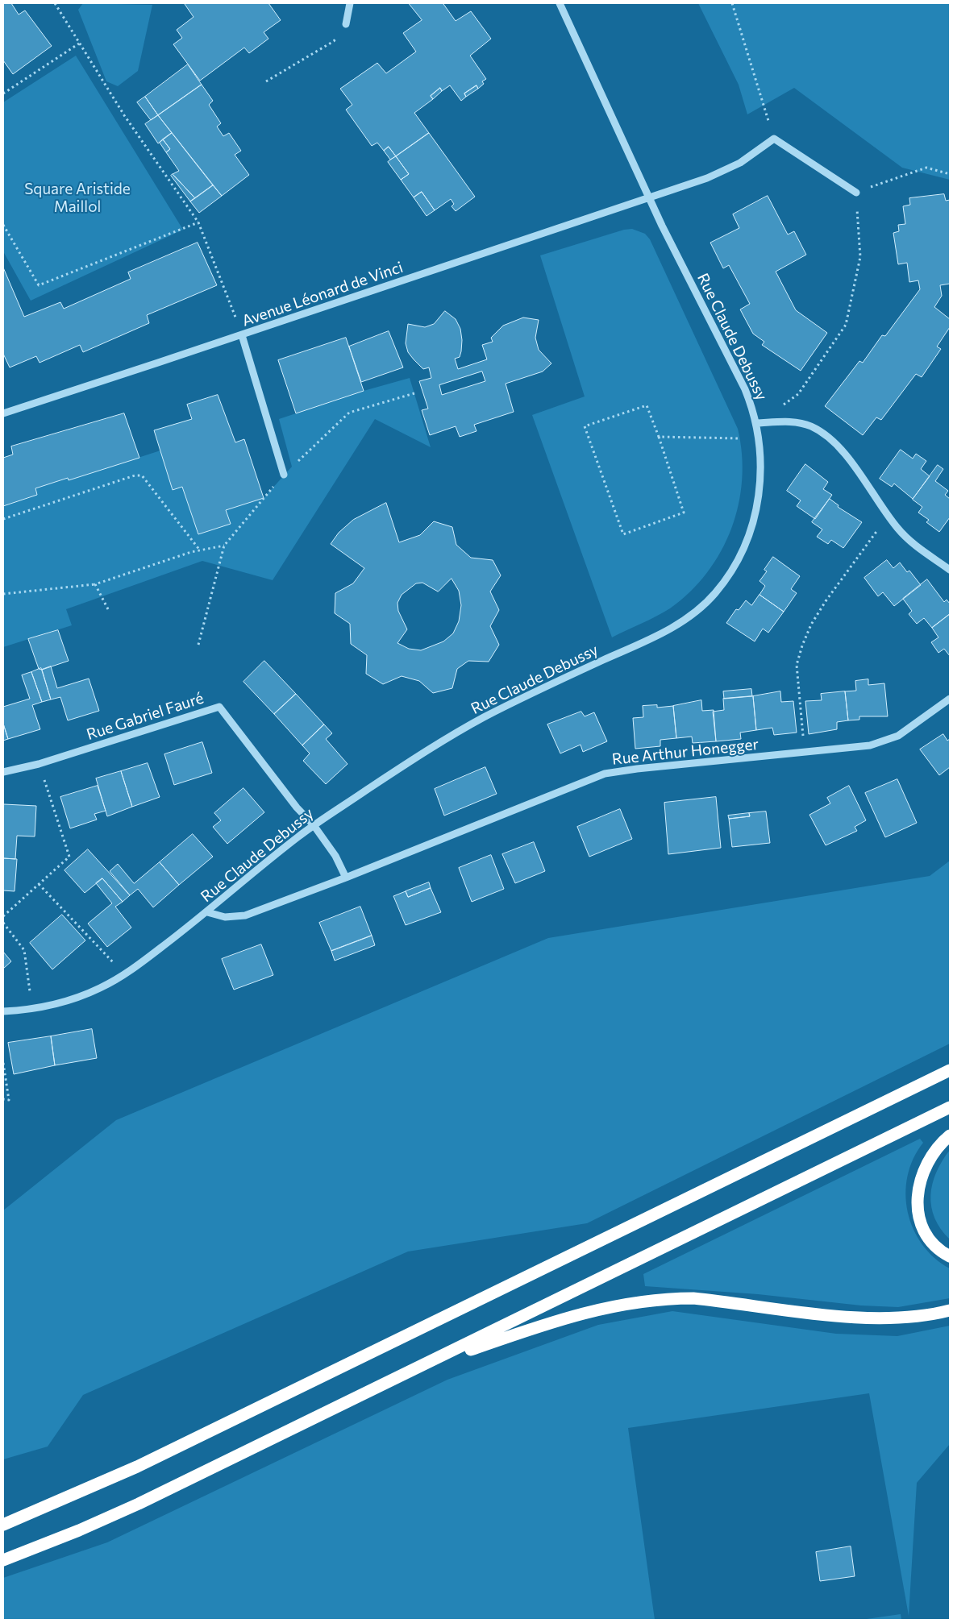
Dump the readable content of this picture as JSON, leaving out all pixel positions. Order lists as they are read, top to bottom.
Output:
{
  "streets": {
    "street": [
      "Avenue Léonard de Vinci",
      "Rue Claude Debussy",
      "Rue Gabriel Fauré",
      "Rue Arthur Honegger"
    ]
  },
  "crossings": [
    ["Avenue Léonard de Vinci", "Rue Claude Debussy"],
    ["Rue Claude Debussy", "Rue Gabriel Fauré"],
    ["Rue Claude Debussy", "Rue Arthur Honegger"]
  ],
  "parks": ["Square Aristide Maillol"]
}
